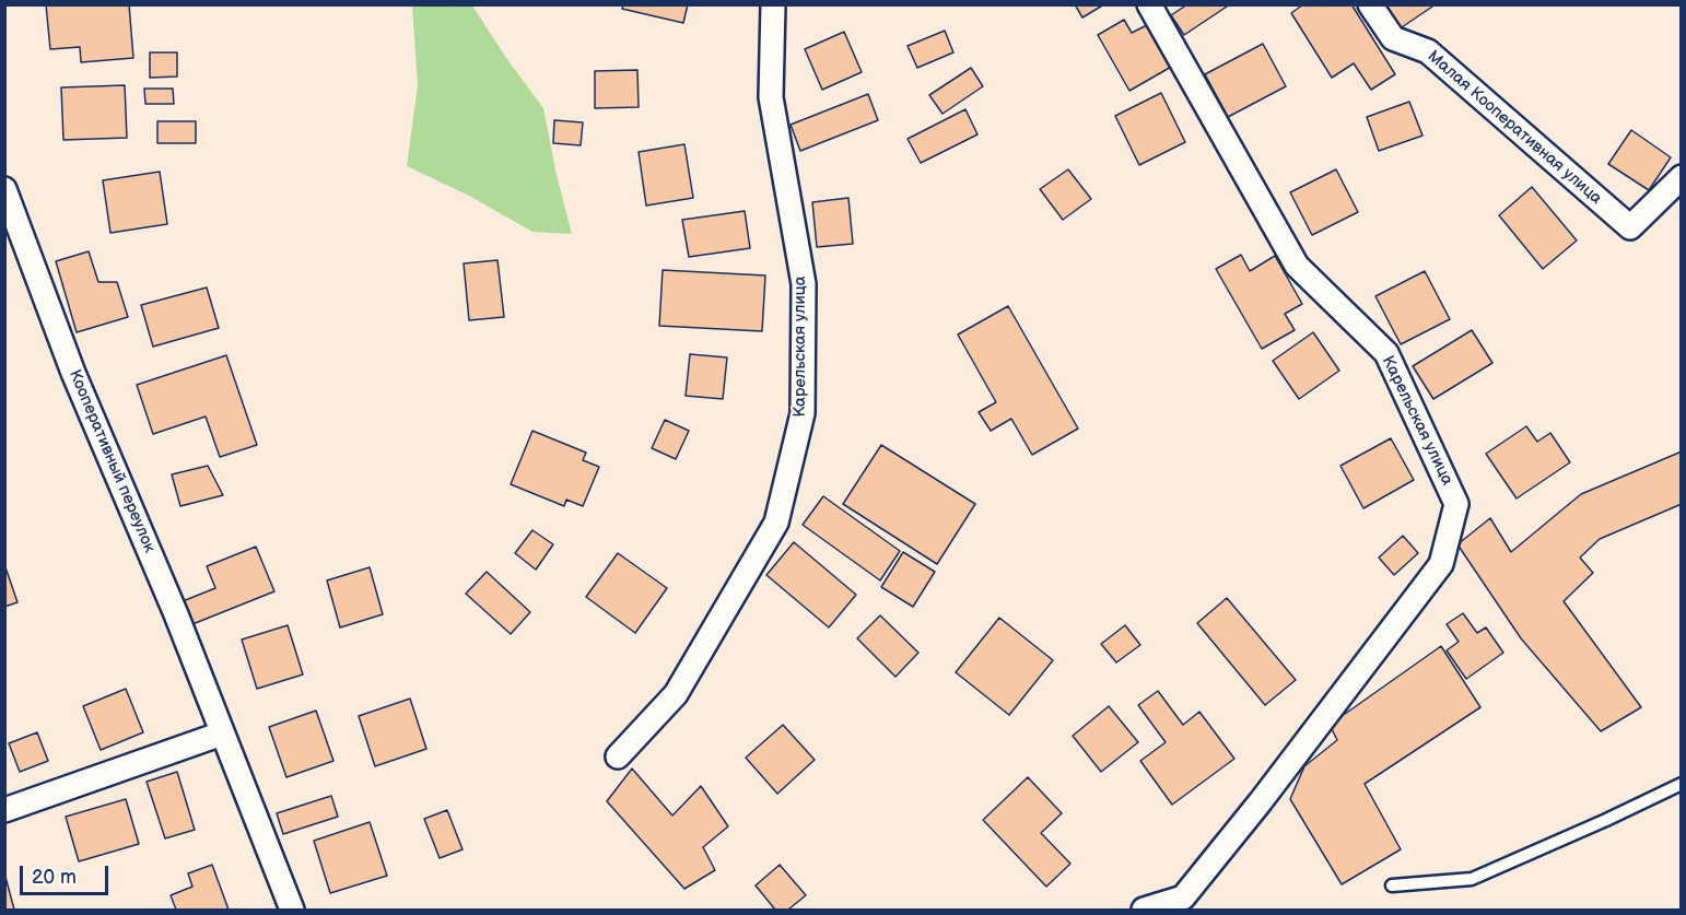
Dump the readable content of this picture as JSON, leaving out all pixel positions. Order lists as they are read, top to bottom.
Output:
{
  "streets": {
    "street": ["Малая Кооперативная улица", "Карельская улица", "Кооперативный переулок"]
  },
  "scale_bar": "20 m"
}
